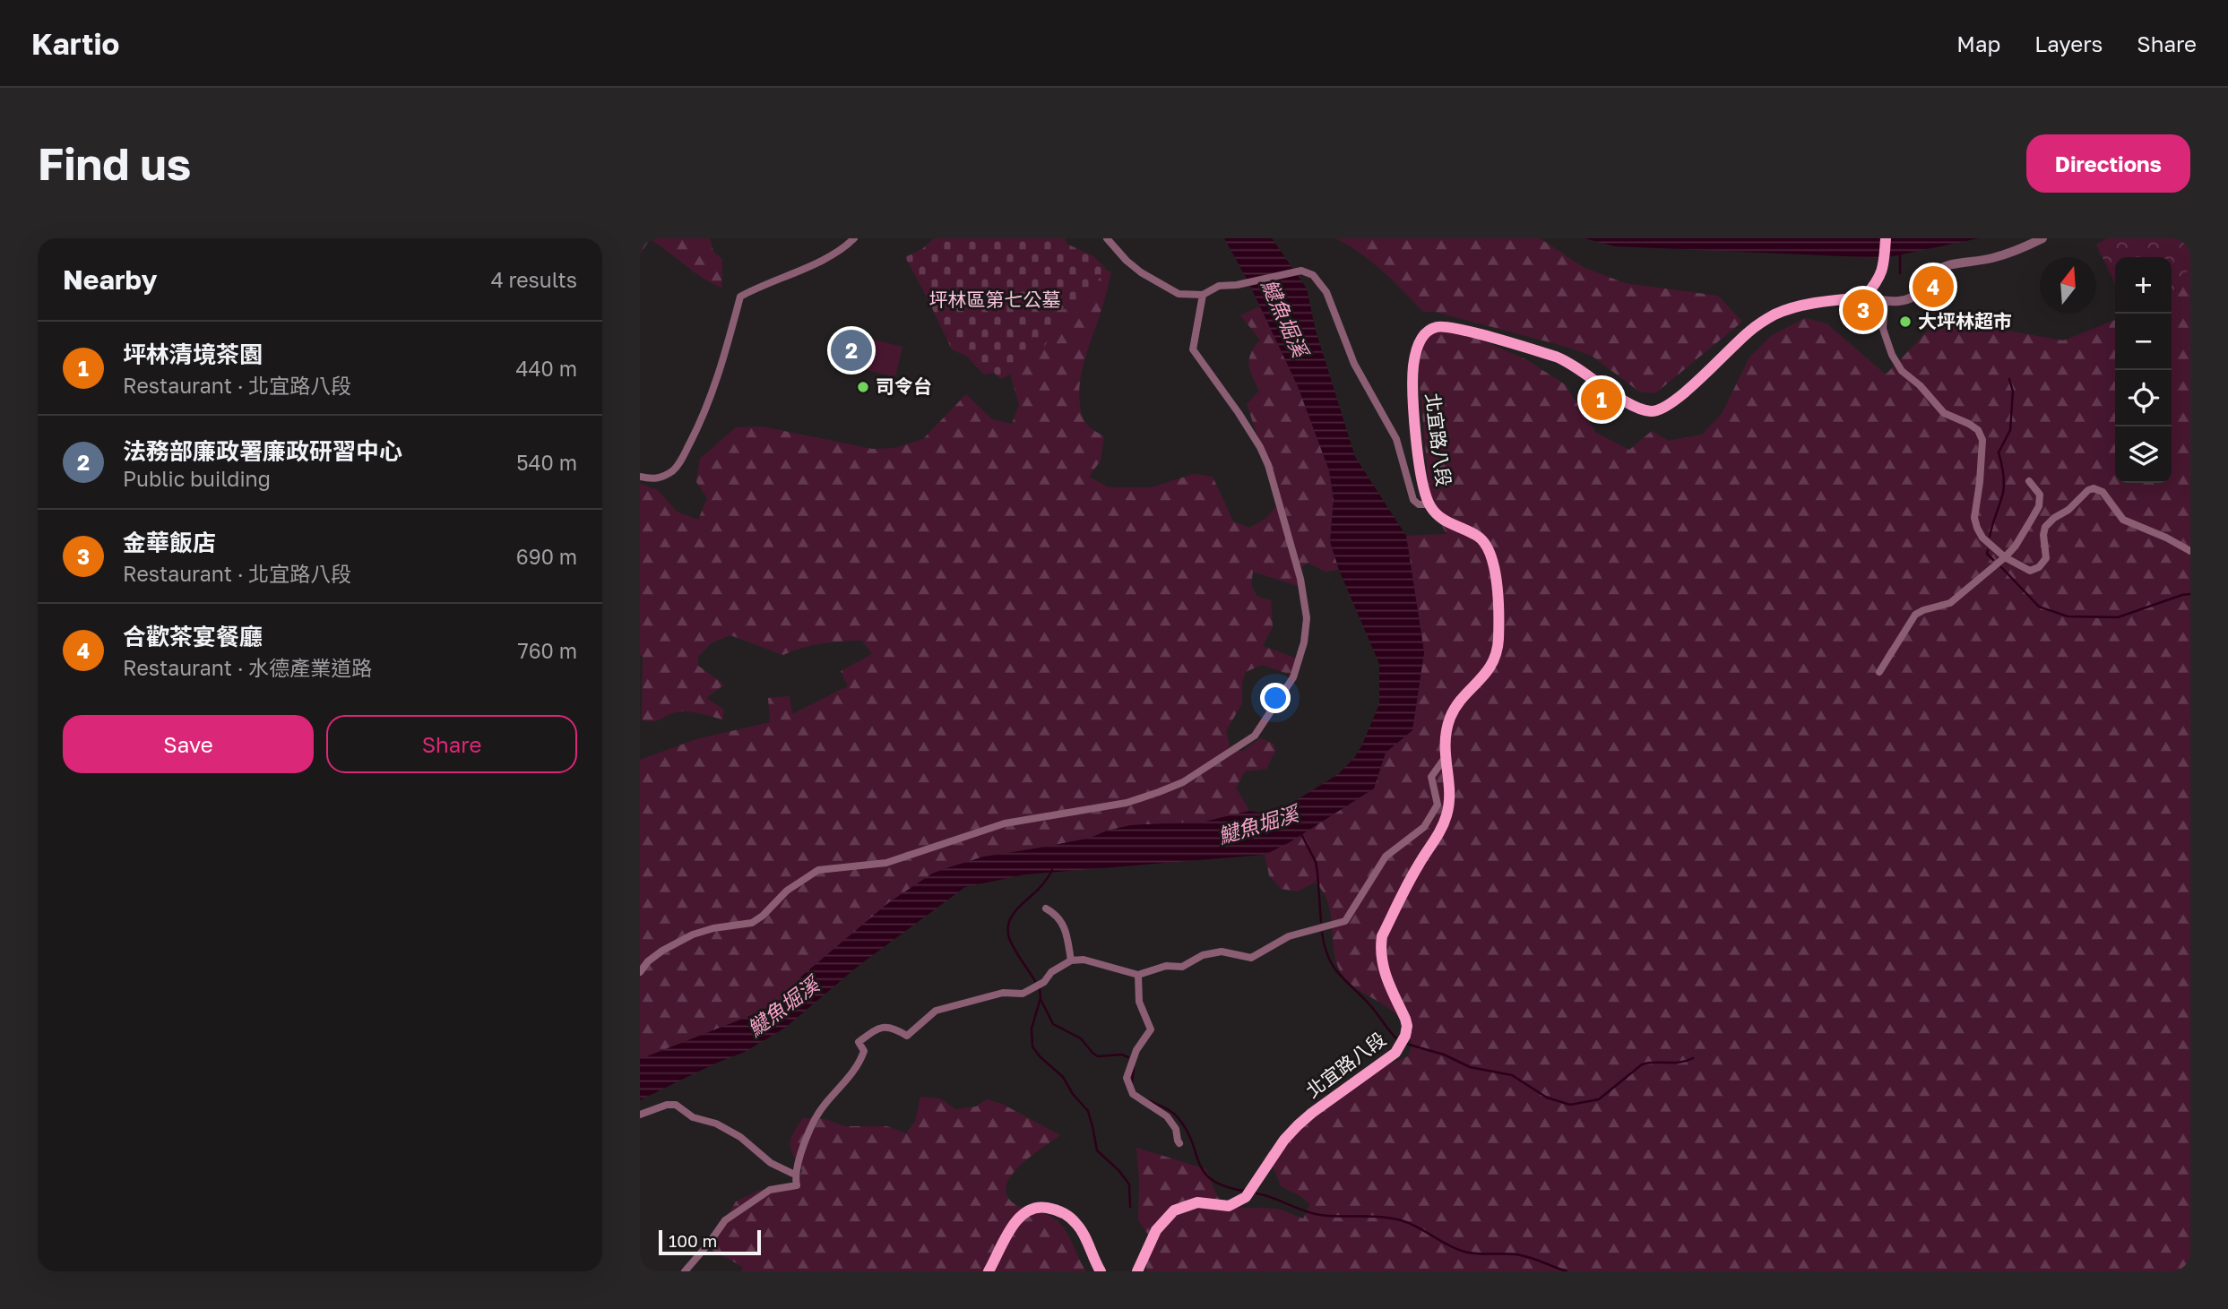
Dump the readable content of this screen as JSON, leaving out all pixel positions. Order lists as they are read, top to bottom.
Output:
{
  "streets": {
    "main road": ["北宜路八段"]
  },
  "water": ["𩻸魚堀溪"],
  "parks": ["坪林區第七公墓"],
  "places": ["大坪林超市", "司令台"],
  "scale_bar": "100 m",
  "north": "top",
  "page": {
    "header": "Kartio",
    "nav": ["Map", "Layers", "Share"],
    "buttons": [
      "Directions",
      ["Save", "Share"]
    ],
    "title": "Find us",
    "heading": ["Nearby", "4 results"],
    "map_buttons": ["+", "−"],
    "pins": [
      "4",
      "3",
      "2",
      "1"
    ],
    "list": [
      {
        "mark": "1",
        "name": "坪林清境茶園",
        "note": "Restaurant · 北宜路八段",
        "value": "440 m"
      },
      {
        "mark": "2",
        "name": "法務部廉政署廉政研習中心",
        "note": "Public building",
        "value": "540 m"
      },
      {
        "mark": "3",
        "name": "金華飯店",
        "note": "Restaurant · 北宜路八段",
        "value": "690 m"
      },
      {
        "mark": "4",
        "name": "合歡茶宴餐廳",
        "note": "Restaurant · 水德產業道路",
        "value": "760 m"
      }
    ],
    "scale": "100 m"
  }
}
